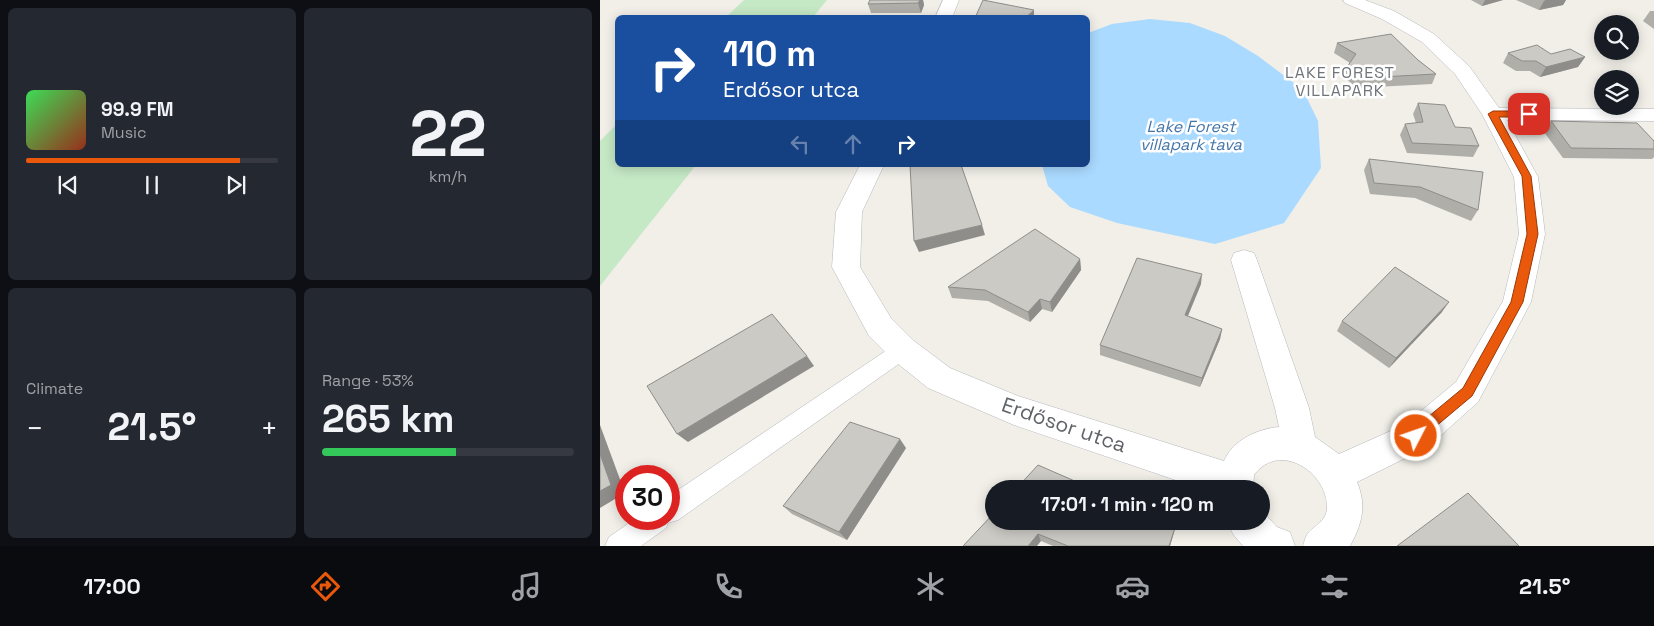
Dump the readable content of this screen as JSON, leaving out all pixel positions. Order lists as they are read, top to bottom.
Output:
{
  "streets": {
    "street": ["Erdősor utca"]
  },
  "districts": ["LAKE FOREST VILLAPARK"],
  "water": ["Lake Forest villapark tava"],
  "page": {
    "tile": [
      ["22", "km/h"],
      "Climate",
      ["Range · 53%", "265 km"]
    ],
    "turn": ["110 m", "Erdősor utca"],
    "song": ["99.9 FM", "Music"],
    "heat": ["−", "21.5°", "+"],
    "limit": "30",
    "trip": "17:01 · 1 min · 120 m",
    "tabs": ["17:00", "21.5°"]
  }
}
